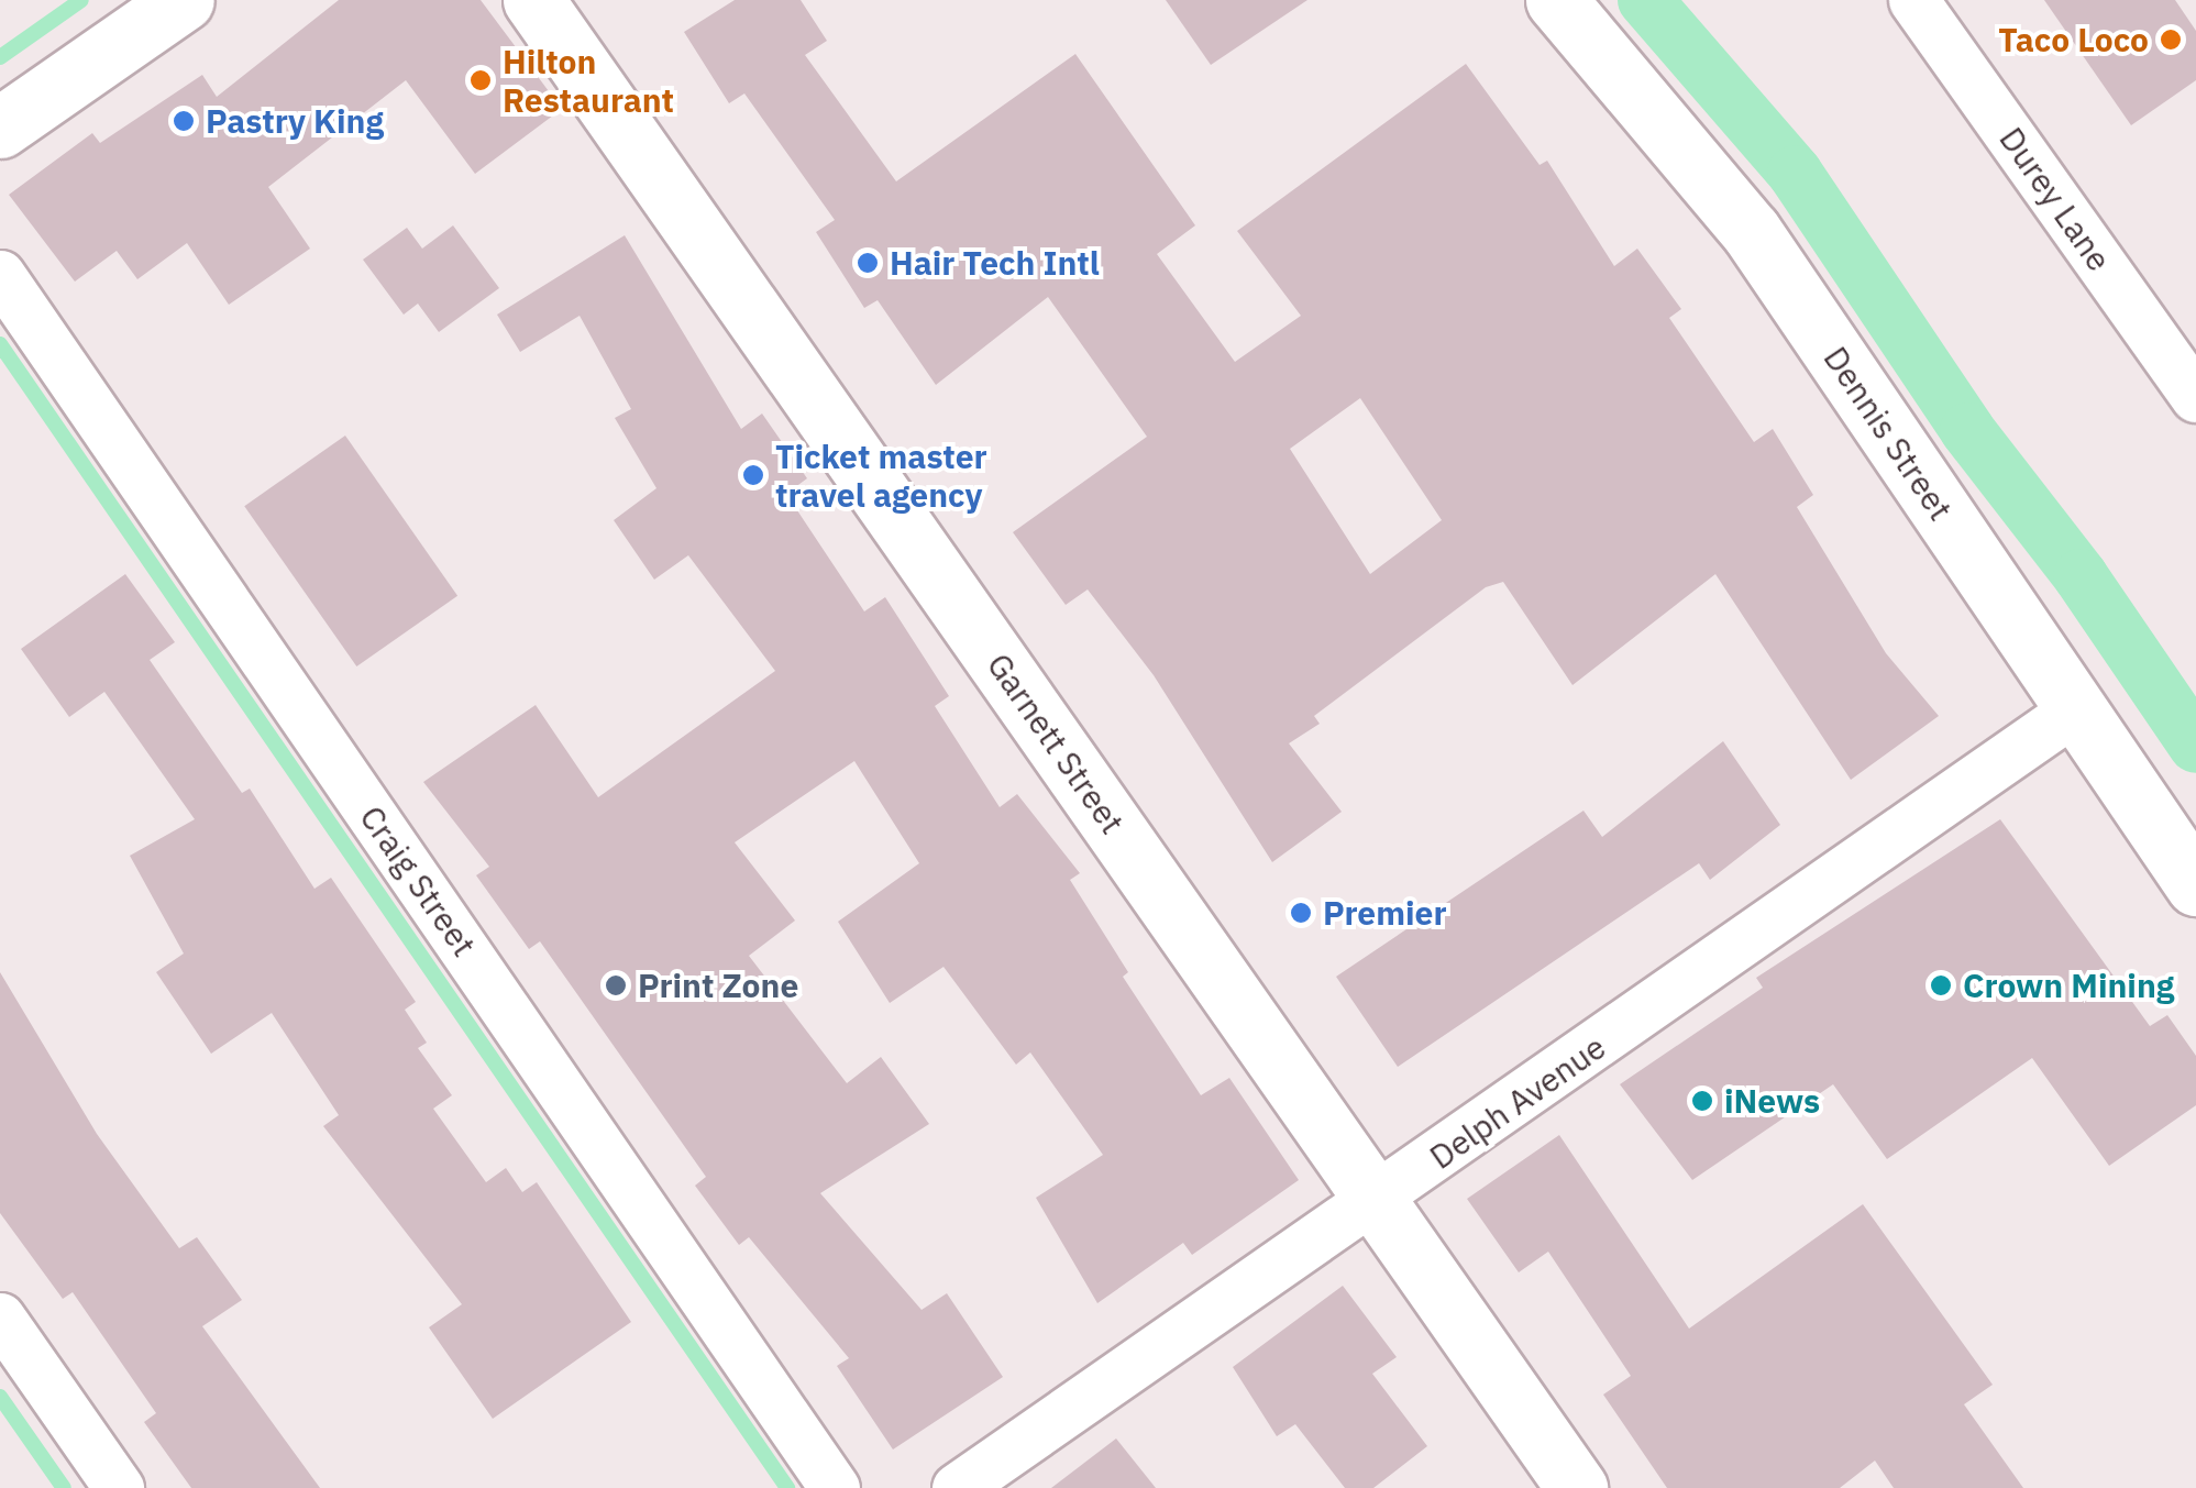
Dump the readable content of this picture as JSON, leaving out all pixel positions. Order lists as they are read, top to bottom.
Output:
{
  "streets": {
    "street": [
      "Durey Lane",
      "Dennis Street",
      "Garnett Street",
      "Craig Street",
      "Delph Avenue"
    ]
  },
  "crossings": [
    ["Dennis Street", "Delph Avenue"],
    ["Garnett Street", "Delph Avenue"]
  ],
  "places": [
    "Taco Loco",
    "Hilton Restaurant",
    "Pastry King",
    "Hair Tech Intl",
    "Ticket master travel agency",
    "Premier",
    "Print Zone",
    "Crown Mining",
    "iNews"
  ]
}
